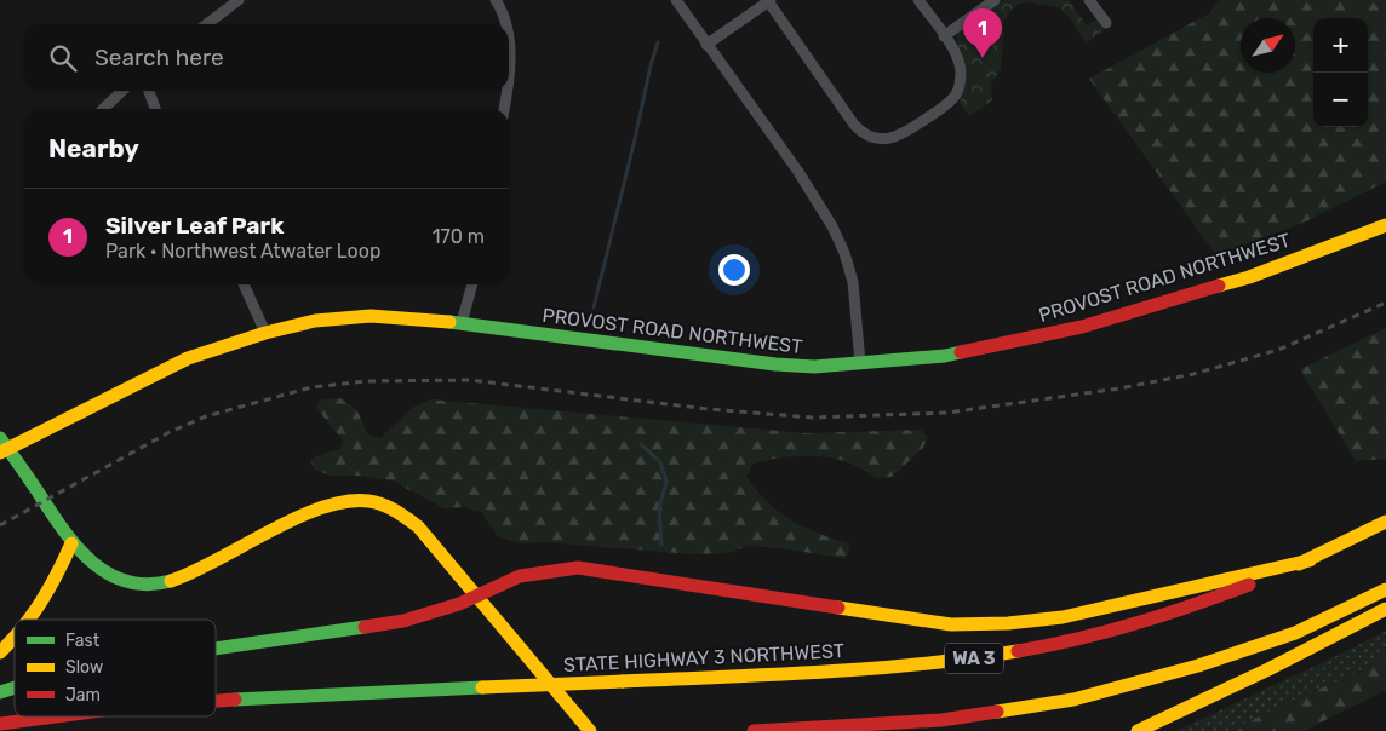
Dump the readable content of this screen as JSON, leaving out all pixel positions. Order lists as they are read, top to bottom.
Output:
{
  "streets": {
    "main road": ["PROVOST ROAD NORTHWEST", "STATE HIGHWAY 3 NORTHWEST", "WA 3"]
  },
  "legend": ["Fast", "Slow", "Jam"],
  "north": "top right",
  "page": {
    "pins": "1",
    "map_buttons": ["+", "−"],
    "search": "Search here",
    "heading": "Nearby",
    "list": [
      {
        "mark": "1",
        "name": "Silver Leaf Park",
        "note": "Park · Northwest Atwater Loop",
        "value": "170 m"
      }
    ]
  }
}
